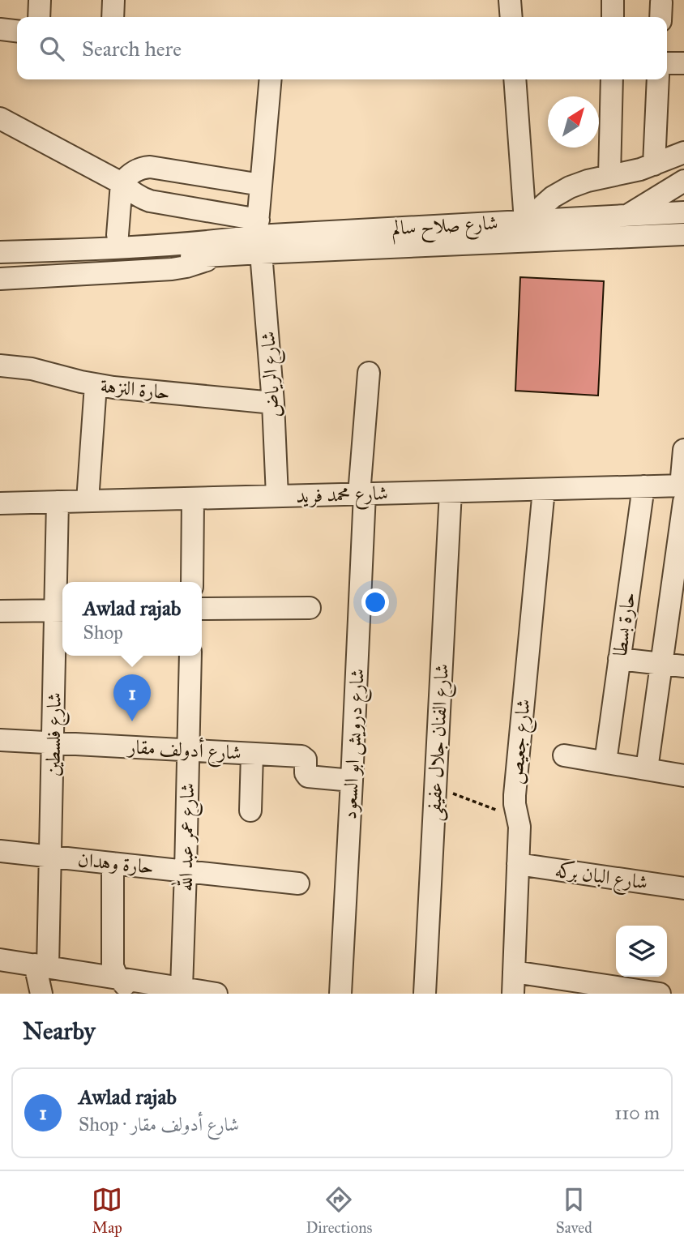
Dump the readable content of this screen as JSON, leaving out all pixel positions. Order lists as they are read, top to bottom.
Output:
{
  "streets": {
    "street": [
      "شارع صلاح سالم",
      "شارع الرياض",
      "حارة النزهة",
      "شارع محمد فريد",
      "حارة بسطا",
      "شارع فلسطين",
      "شارع جعيص",
      "شارع الفنان جلال عفيفى",
      "شارع درويش ابو السعود",
      "شارع أدولف مقار",
      "شارع عمر عبد الله",
      "حارة وهدان",
      "شارع البان بركه"
    ]
  },
  "crossings": [
    ["شارع صلاح سالم", "شارع الرياض"],
    ["شارع الرياض", "حارة النزهة"],
    ["شارع الرياض", "شارع محمد فريد"],
    ["شارع محمد فريد", "حارة بسطا"],
    ["شارع محمد فريد", "شارع فلسطين"],
    ["شارع محمد فريد", "شارع جعيص"],
    ["شارع محمد فريد", "شارع الفنان جلال عفيفى"],
    ["شارع محمد فريد", "شارع درويش ابو السعود"],
    ["شارع فلسطين", "شارع أدولف مقار"],
    ["شارع فلسطين", "حارة وهدان"],
    ["شارع جعيص", "شارع البان بركه"],
    ["شارع درويش ابو السعود", "شارع أدولف مقار"],
    ["شارع أدولف مقار", "شارع عمر عبد الله"],
    ["شارع عمر عبد الله", "حارة وهدان"]
  ],
  "north": "top right",
  "page": {
    "search": "Search here",
    "popup": ["Awlad rajab", "Shop"],
    "pins": "1",
    "heading": "Nearby",
    "list": [
      {
        "mark": "1",
        "name": "Awlad rajab",
        "note": "Shop · شارع أدولف مقار",
        "value": "110 m"
      }
    ],
    "nav": ["Map", "Directions", "Saved"]
  }
}
